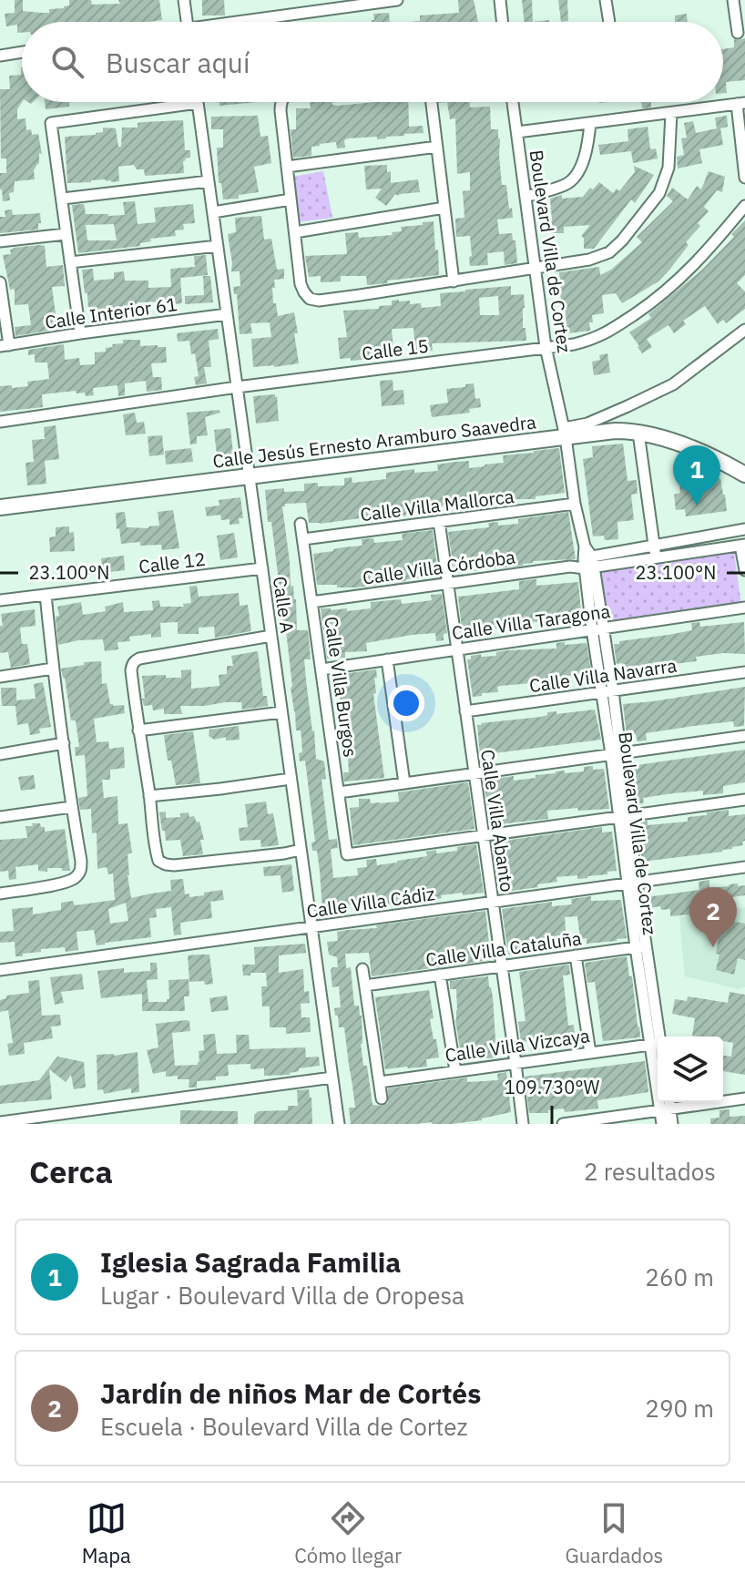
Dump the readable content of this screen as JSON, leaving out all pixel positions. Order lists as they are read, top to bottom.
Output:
{
  "streets": {
    "street": [
      "Boulevard Villa de Cortez",
      "Calle Interior 61",
      "Calle 15",
      "Calle Jesús Ernesto Aramburo Saavedra",
      "Calle Villa Mallorca",
      "Calle 12",
      "Calle Villa Córdoba",
      "Calle A",
      "Calle Villa Taragona",
      "Calle Villa Navarra",
      "Calle Villa Burgos",
      "Calle Villa Abanto",
      "Calle Villa Cádiz",
      "Calle Villa Cataluña",
      "Calle Villa Vizcaya"
    ]
  },
  "crossings": [
    ["Boulevard Villa de Cortez", "Calle 15"],
    ["Boulevard Villa de Cortez", "Calle Jesús Ernesto Aramburo Saavedra"],
    ["Boulevard Villa de Cortez", "Calle Villa Mallorca"],
    ["Boulevard Villa de Cortez", "Calle Villa Córdoba"],
    ["Boulevard Villa de Cortez", "Calle Villa Taragona"],
    ["Boulevard Villa de Cortez", "Calle Villa Navarra"],
    ["Boulevard Villa de Cortez", "Calle Villa Cádiz"],
    ["Boulevard Villa de Cortez", "Calle Villa Cataluña"],
    ["Boulevard Villa de Cortez", "Calle Villa Vizcaya"],
    ["Calle Interior 61", "Calle A"],
    ["Calle 15", "Calle A"],
    ["Calle Jesús Ernesto Aramburo Saavedra", "Calle A"],
    ["Calle Villa Mallorca", "Calle Villa Burgos"],
    ["Calle Villa Mallorca", "Calle Villa Abanto"],
    ["Calle 12", "Calle A"],
    ["Calle Villa Córdoba", "Calle Villa Burgos"],
    ["Calle Villa Córdoba", "Calle Villa Abanto"],
    ["Calle A", "Calle Villa Cádiz"],
    ["Calle Villa Taragona", "Calle Villa Burgos"],
    ["Calle Villa Taragona", "Calle Villa Abanto"],
    ["Calle Villa Navarra", "Calle Villa Abanto"],
    ["Calle Villa Burgos", "Calle Villa Abanto"],
    ["Calle Villa Abanto", "Calle Villa Cádiz"],
    ["Calle Villa Abanto", "Calle Villa Cataluña"],
    ["Calle Villa Abanto", "Calle Villa Vizcaya"]
  ],
  "page": {
    "search": "Buscar aquí",
    "pins": ["1", "2"],
    "heading": ["Cerca", "2 resultados"],
    "list": [
      {
        "mark": "1",
        "name": "Iglesia Sagrada Familia",
        "note": "Lugar · Boulevard Villa de Oropesa",
        "value": "260 m"
      },
      {
        "mark": "2",
        "name": "Jardín de niños Mar de Cortés",
        "note": "Escuela · Boulevard Villa de Cortez",
        "value": "290 m"
      }
    ],
    "nav": ["Mapa", "Cómo llegar", "Guardados"]
  },
  "coordinates": ["23.100°N", "109.730°W"]
}
